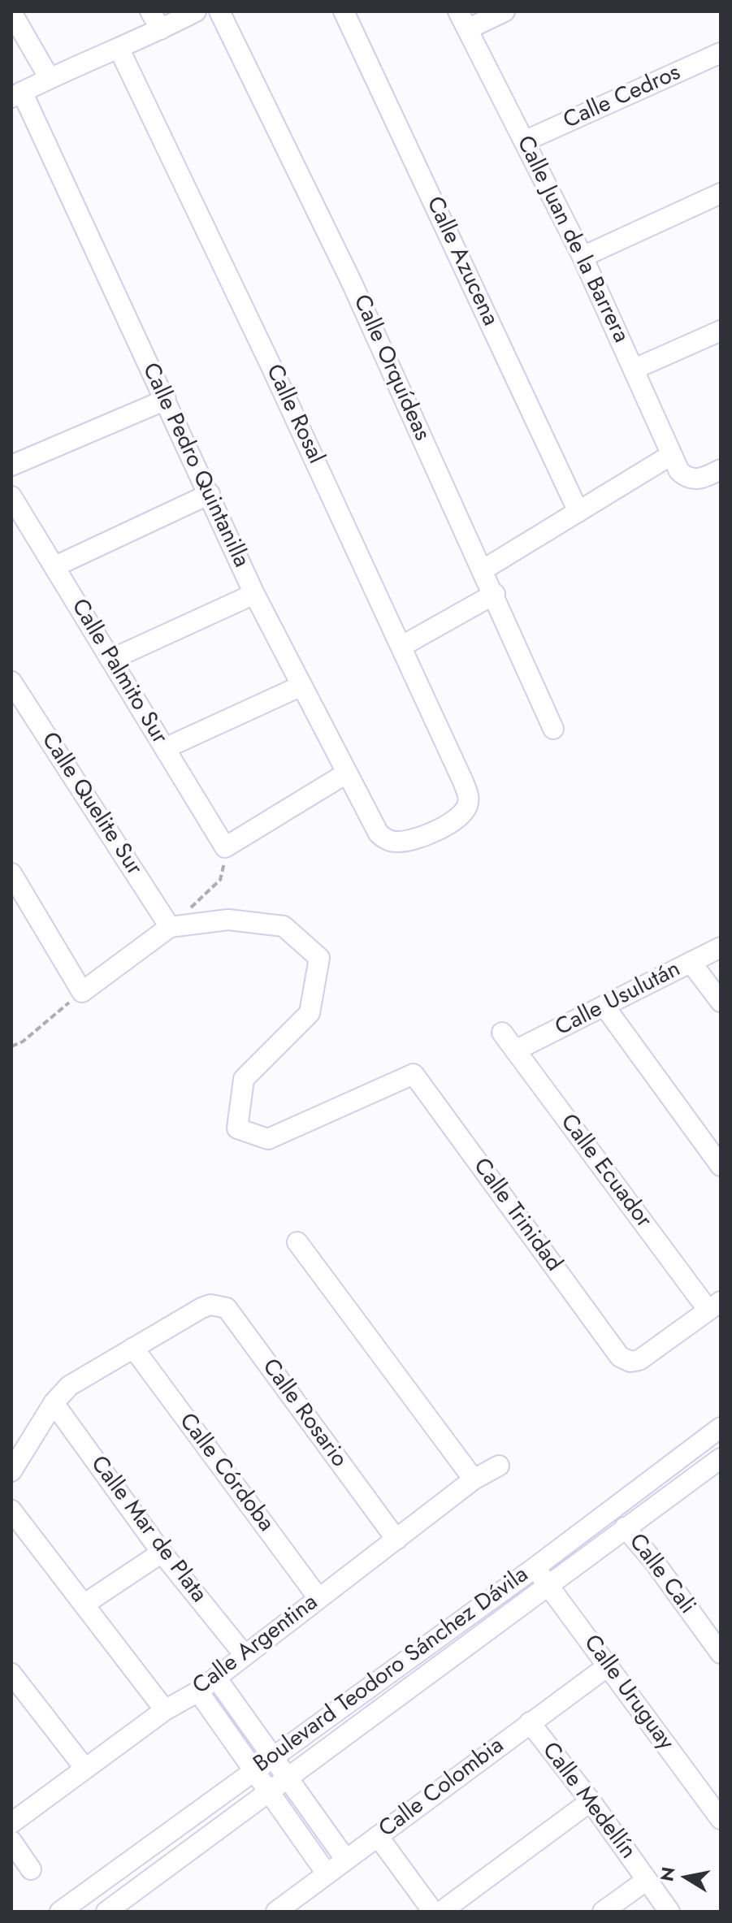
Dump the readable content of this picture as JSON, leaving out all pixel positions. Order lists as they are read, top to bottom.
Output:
{
  "streets": {
    "street": [
      "Calle Cedros",
      "Calle Juan de la Barrera",
      "Calle Azucena",
      "Calle Orquídeas",
      "Calle Rosal",
      "Calle Pedro Quintanilla",
      "Calle Palmito Sur",
      "Calle Quelite Sur",
      "Calle Usulután",
      "Calle Ecuador",
      "Calle Trinidad",
      "Calle Rosario",
      "Calle Córdoba",
      "Calle Mar de Plata",
      "Calle Cali",
      "Calle Argentina",
      "Boulevard Teodoro Sánchez Dávila",
      "Calle Uruguay",
      "Calle Colombia",
      "Calle Medellín"
    ]
  },
  "crossings": [
    ["Calle Cedros", "Calle Juan de la Barrera"],
    ["Calle Rosal", "Calle Pedro Quintanilla"],
    ["Calle Quelite Sur", "Calle Trinidad"],
    ["Calle Usulután", "Calle Ecuador"],
    ["Calle Ecuador", "Calle Trinidad"],
    ["Calle Rosario", "Calle Córdoba"],
    ["Calle Rosario", "Calle Argentina"],
    ["Calle Córdoba", "Calle Argentina"],
    ["Calle Mar de Plata", "Calle Argentina"],
    ["Calle Cali", "Boulevard Teodoro Sánchez Dávila"],
    ["Boulevard Teodoro Sánchez Dávila", "Calle Uruguay"],
    ["Calle Uruguay", "Calle Colombia"],
    ["Calle Colombia", "Calle Medellín"]
  ],
  "north": "left"
}
